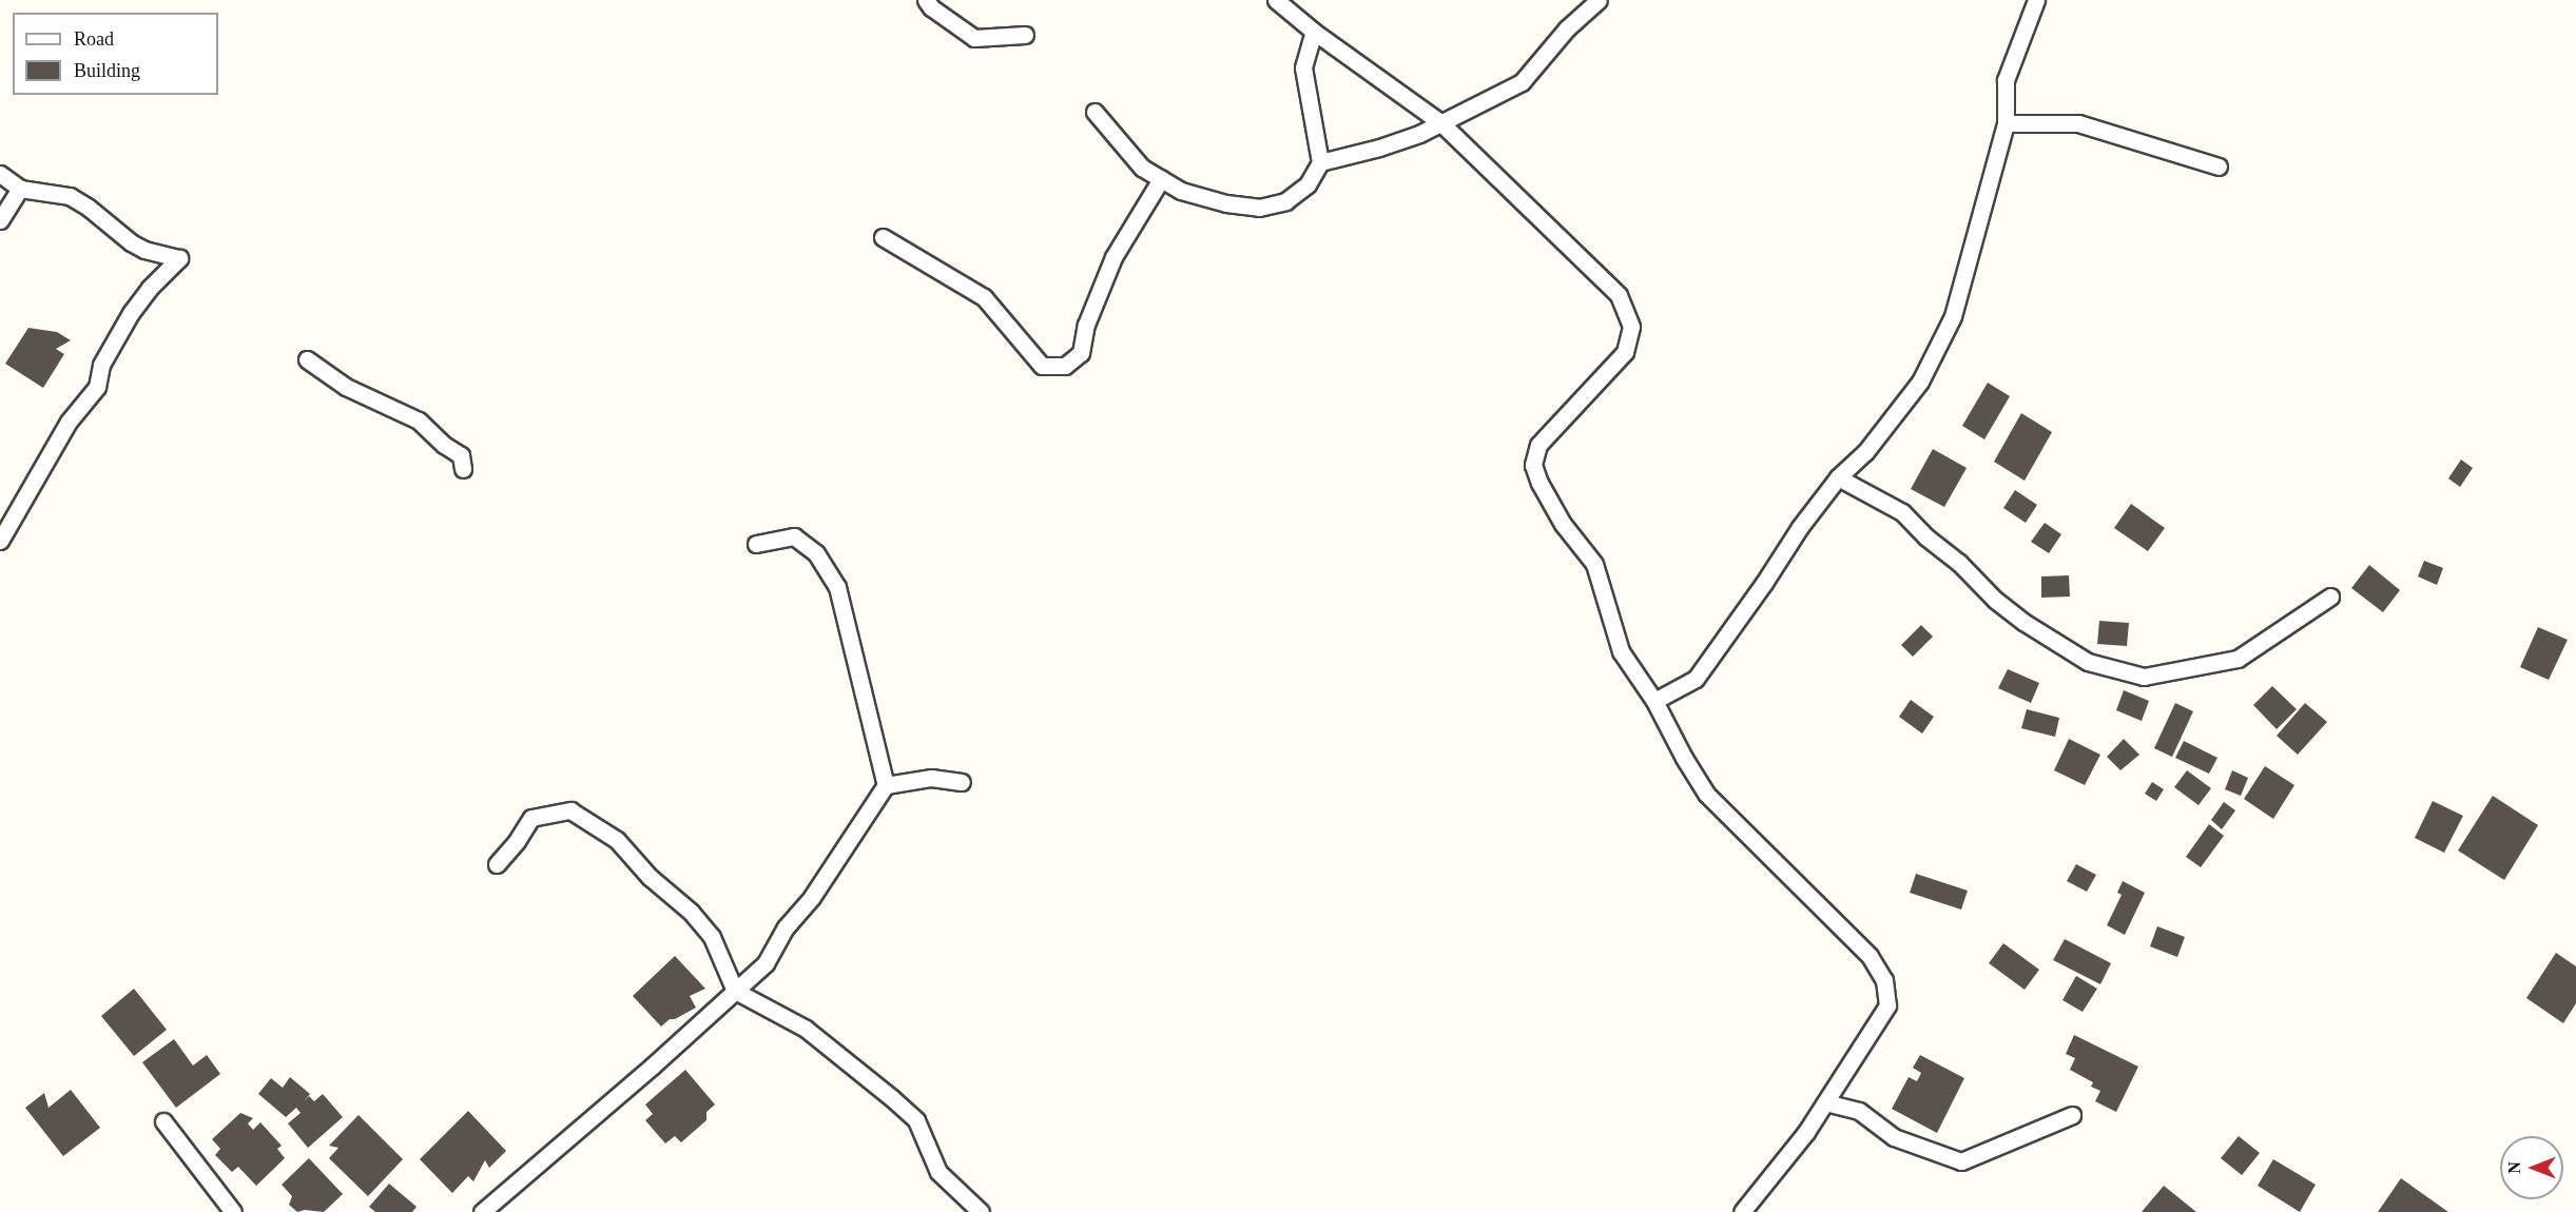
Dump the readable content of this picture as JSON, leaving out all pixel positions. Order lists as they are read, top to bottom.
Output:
{
  "legend": ["Road", "Building"],
  "north": "left"
}
